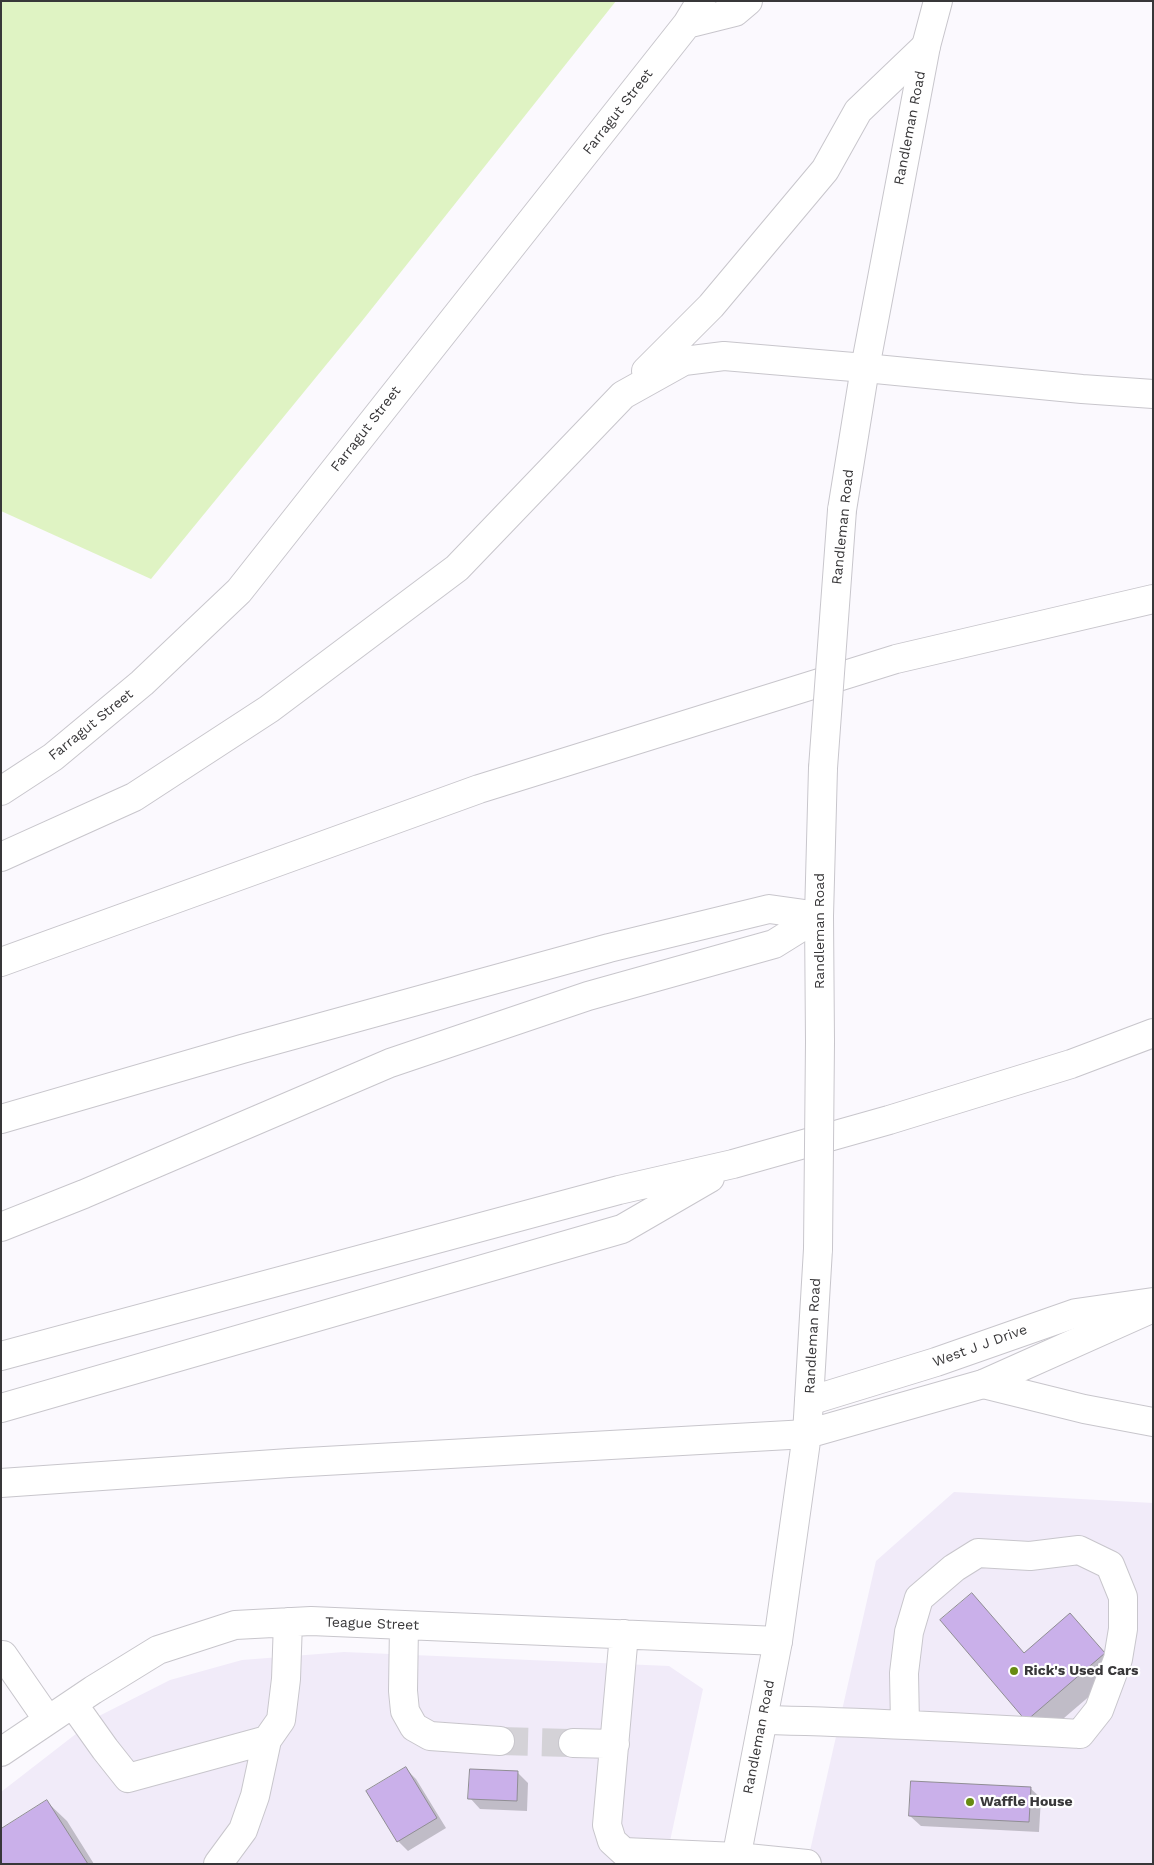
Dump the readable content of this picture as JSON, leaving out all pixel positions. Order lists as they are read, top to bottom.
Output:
{
  "streets": {
    "main road": [
      "Farragut Street",
      "Randleman Road",
      "West J J Drive",
      "Teague Street"
    ]
  },
  "crossings": [
    ["Randleman Road", "West J J Drive"],
    ["Randleman Road", "Teague Street"]
  ],
  "places": ["Rick's Used Cars", "Waffle House"]
}
